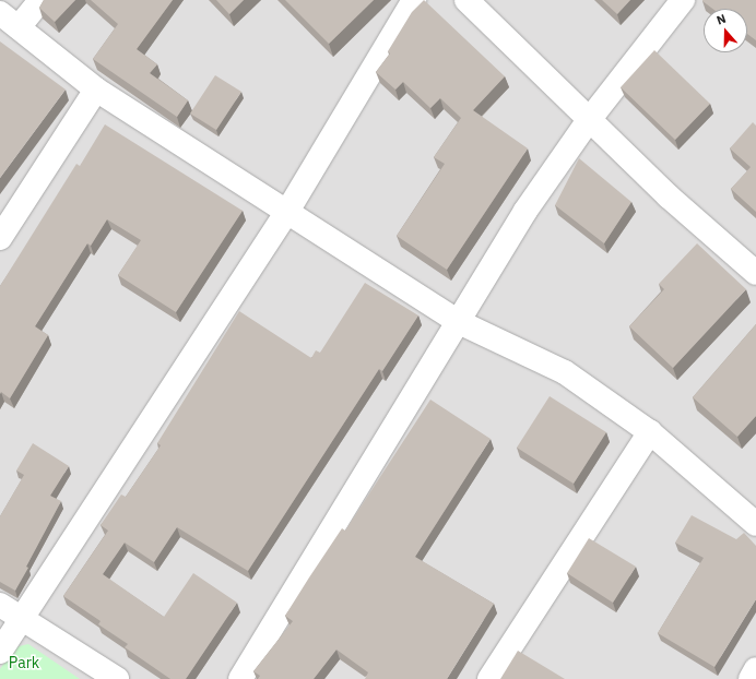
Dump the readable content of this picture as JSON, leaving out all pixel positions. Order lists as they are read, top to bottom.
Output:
{
  "parks": ["Park"],
  "north": "top"
}
